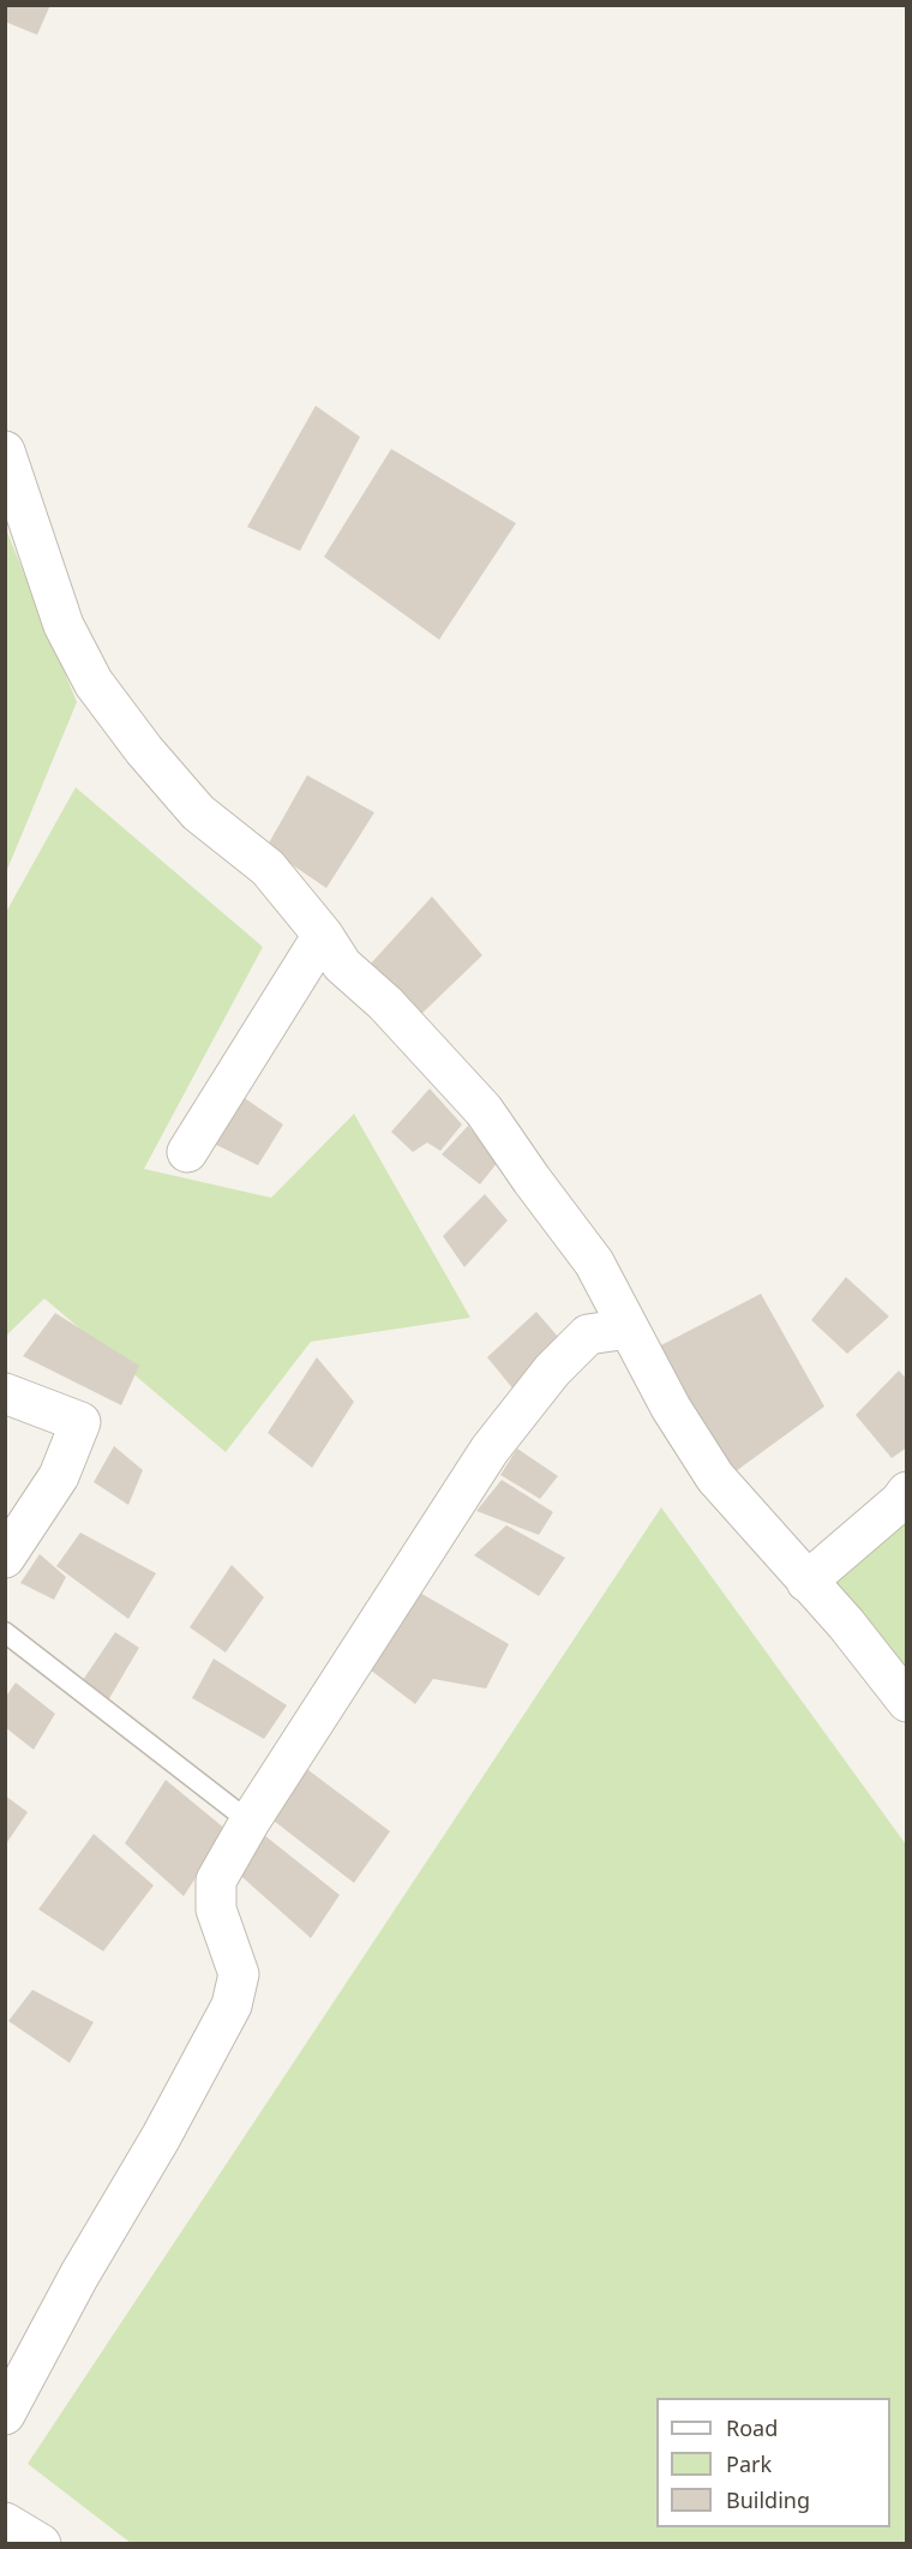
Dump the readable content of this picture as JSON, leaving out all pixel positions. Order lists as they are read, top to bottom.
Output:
{
  "legend": ["Road", "Park", "Building"]
}
